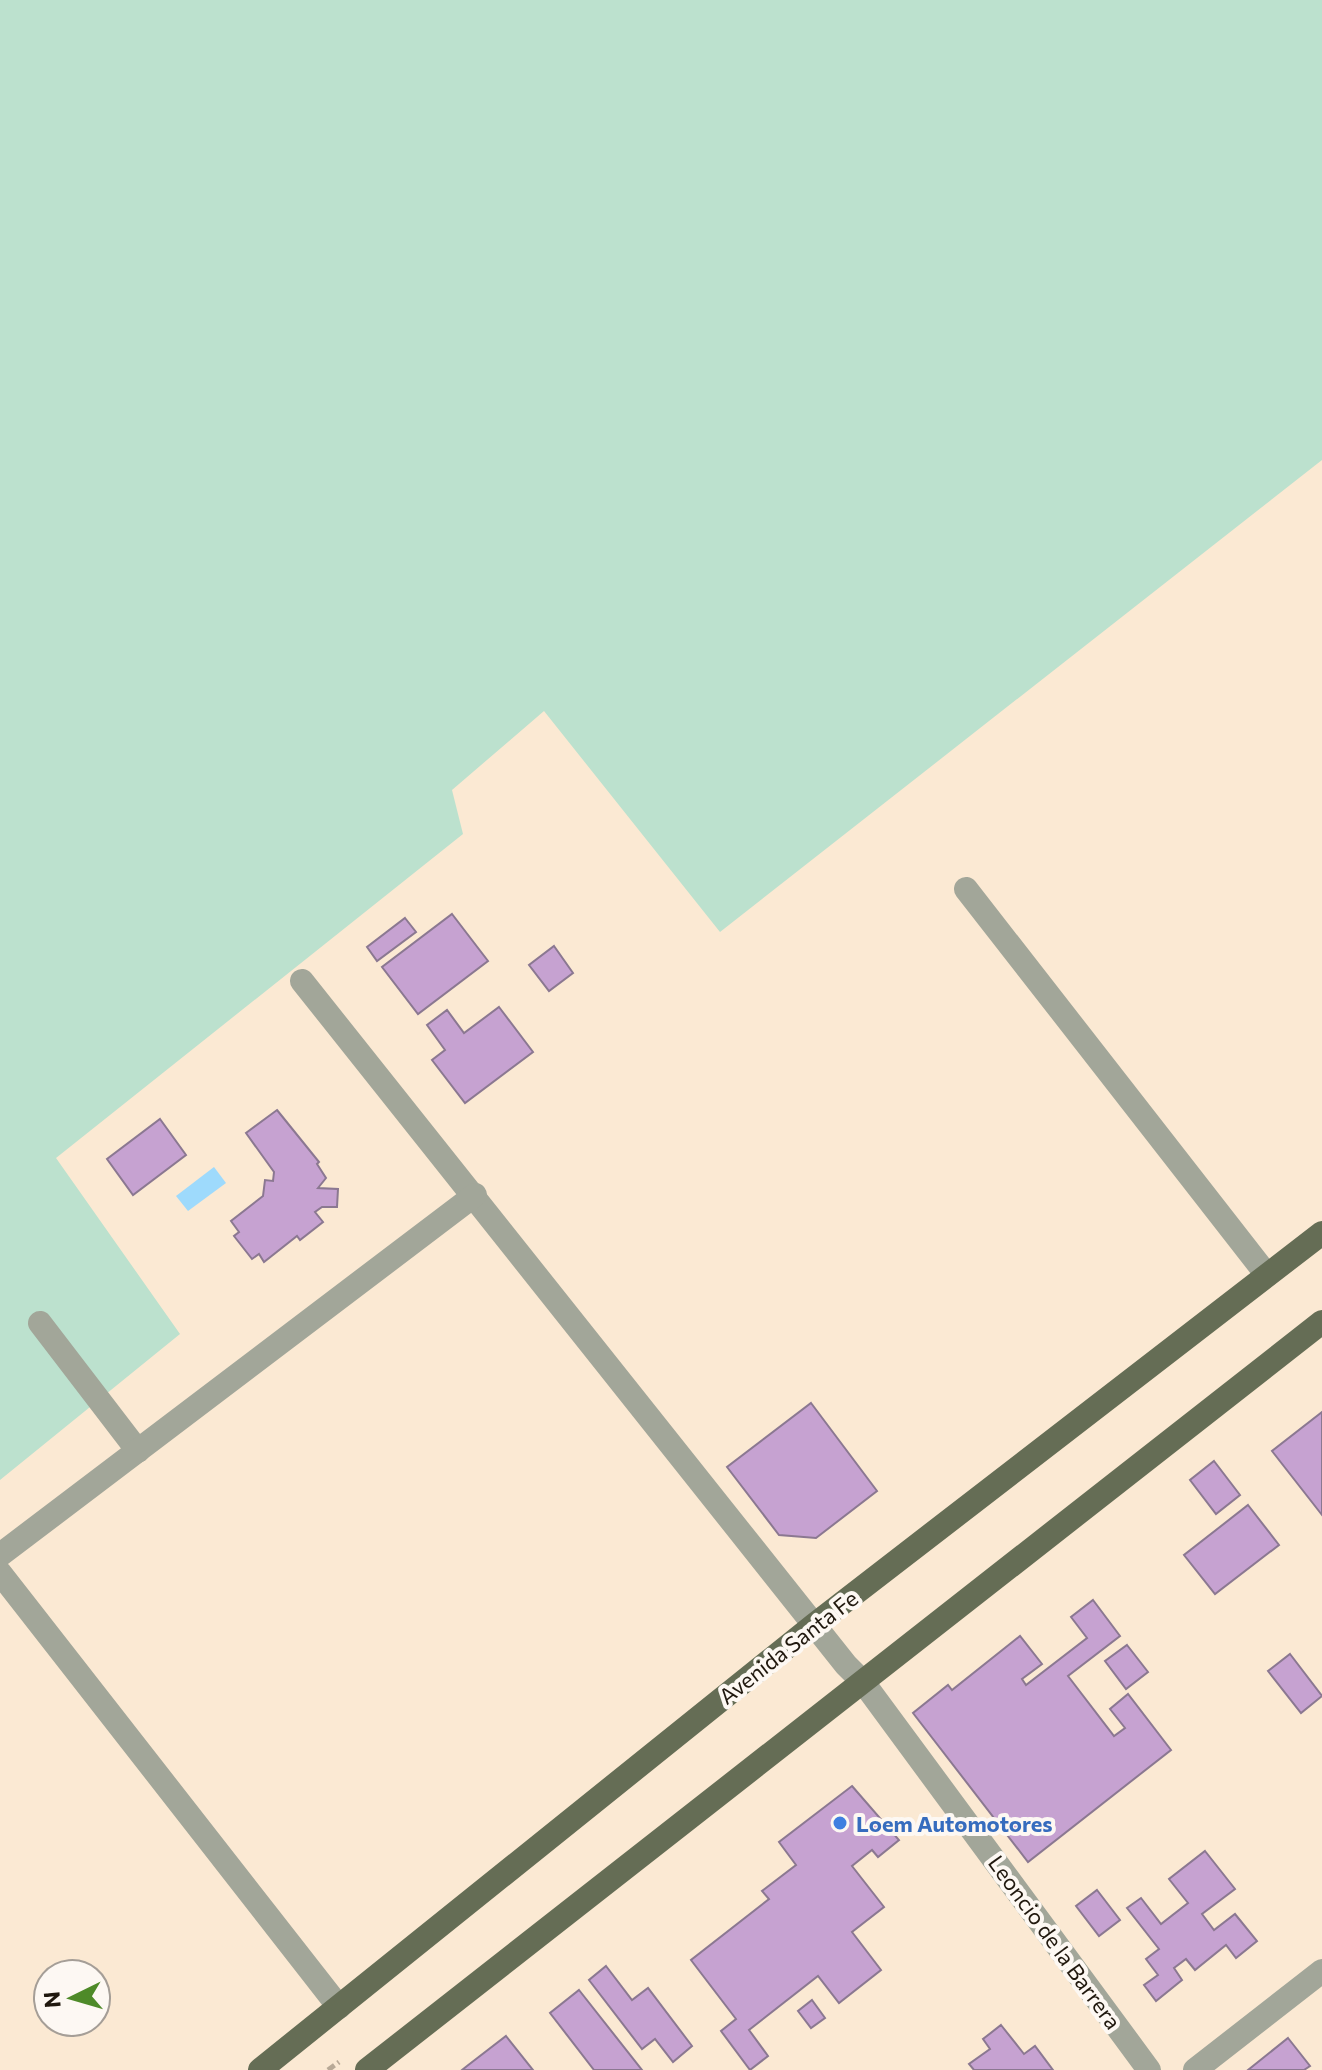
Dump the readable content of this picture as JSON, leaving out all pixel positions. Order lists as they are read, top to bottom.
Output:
{
  "streets": {
    "main road": ["Avenida Santa Fe"],
    "street": ["Leoncio de la Barrera"]
  },
  "crossings": [
    ["Avenida Santa Fe", "Leoncio de la Barrera"]
  ],
  "places": ["Loem Automotores"],
  "north": "left"
}
